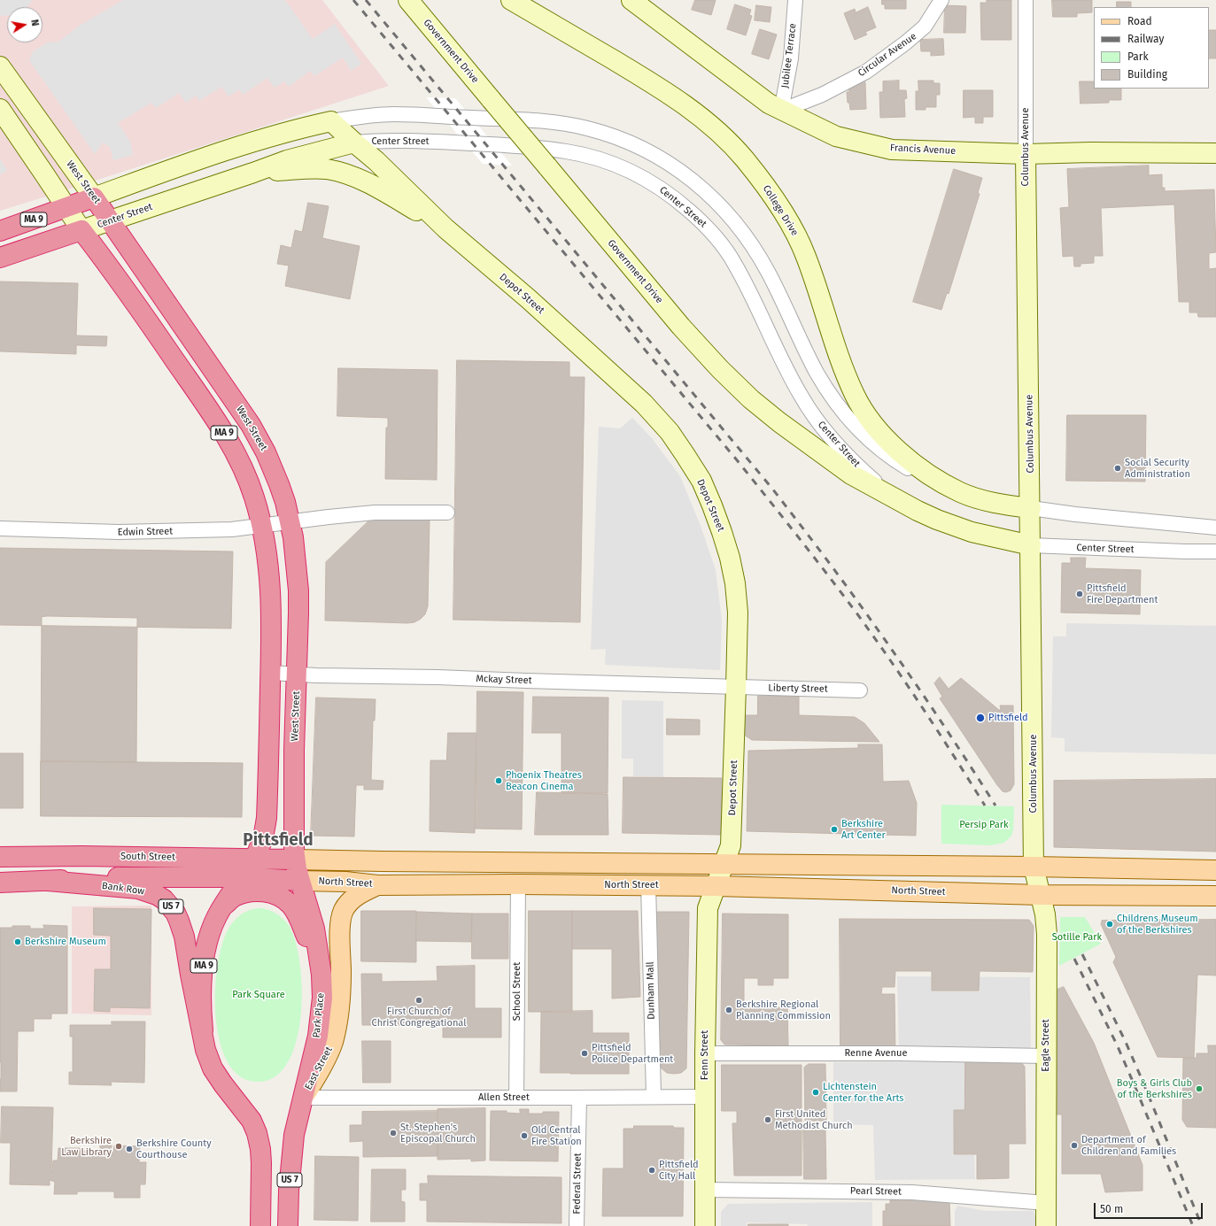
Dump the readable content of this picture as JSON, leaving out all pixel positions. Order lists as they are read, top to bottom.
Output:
{
  "streets": {
    "highway": [
      "Center Street",
      "West Street",
      "MA 9",
      "South Street",
      "North Street",
      "Bank Row",
      "US 7",
      "Park Place",
      "East Street"
    ],
    "street": [
      "Government Drive",
      "Circular Avenue",
      "Jubilee Terrace",
      "Columbus Avenue",
      "Francis Avenue",
      "College Drive",
      "Depot Street",
      "Edwin Street",
      "Mckay Street",
      "Liberty Street",
      "Dunham Mall",
      "School Street",
      "Eagle Street",
      "Renne Avenue",
      "Fenn Street",
      "Allen Street",
      "Federal Street",
      "Pearl Street"
    ]
  },
  "crossings": [
    ["Government Drive", "Center Street"],
    ["Circular Avenue", "Jubilee Terrace"],
    ["Circular Avenue", "Francis Avenue"],
    ["Jubilee Terrace", "Francis Avenue"],
    ["Center Street", "Columbus Avenue"],
    ["Center Street", "West Street"],
    ["Center Street", "MA 9"],
    ["Center Street", "Depot Street"],
    ["Columbus Avenue", "Francis Avenue"],
    ["Columbus Avenue", "Eagle Street"],
    ["West Street", "MA 9"],
    ["West Street", "Edwin Street"],
    ["West Street", "Mckay Street"],
    ["West Street", "South Street"],
    ["West Street", "Park Place"],
    ["MA 9", "Edwin Street"],
    ["MA 9", "Mckay Street"],
    ["MA 9", "South Street"],
    ["MA 9", "Bank Row"],
    ["Depot Street", "Mckay Street"],
    ["Depot Street", "Liberty Street"],
    ["Depot Street", "North Street"],
    ["Depot Street", "Fenn Street"],
    ["Mckay Street", "Liberty Street"],
    ["South Street", "Bank Row"],
    ["South Street", "Park Place"],
    ["North Street", "Bank Row"],
    ["North Street", "US 7"],
    ["North Street", "Dunham Mall"],
    ["North Street", "School Street"],
    ["North Street", "Park Place"],
    ["North Street", "Eagle Street"],
    ["North Street", "Fenn Street"],
    ["North Street", "East Street"],
    ["Bank Row", "US 7"],
    ["Bank Row", "Park Place"],
    ["Dunham Mall", "Allen Street"],
    ["School Street", "Allen Street"],
    ["Park Place", "East Street"],
    ["Park Place", "Allen Street"],
    ["Eagle Street", "Renne Avenue"],
    ["Eagle Street", "Pearl Street"],
    ["Renne Avenue", "Fenn Street"],
    ["Fenn Street", "Allen Street"],
    ["Fenn Street", "Pearl Street"],
    ["East Street", "Allen Street"],
    ["Allen Street", "Federal Street"]
  ],
  "districts": ["Pittsfield"],
  "parks": ["Persip Park", "Sotille Park", "Park Square"],
  "places": [
    "Social Security Administration",
    "Pittsfield Fire Department",
    "Pittsfield",
    "Phoenix Theatres Beacon Cinema",
    "Berkshire Art Center",
    "Childrens Museum of the Berkshires",
    "Berkshire Museum",
    "First Church of Christ Congregational",
    "Berkshire Regional Planning Commission",
    "Pittsfield Police Department",
    "Boys & Girls Club of the Berkshires",
    "Lichtenstein Center for the Arts",
    "First United Methodist Church",
    "St. Stephen's Episcopal Church",
    "Old Central Fire Station",
    "Department of Children and Families",
    "Berkshire Law Library",
    "Berkshire County Courthouse",
    "Pittsfield City Hall"
  ],
  "legend": [
    "Road",
    "Railway",
    "Park",
    "Building"
  ],
  "scale_bar": "50 m",
  "north": "right"
}
